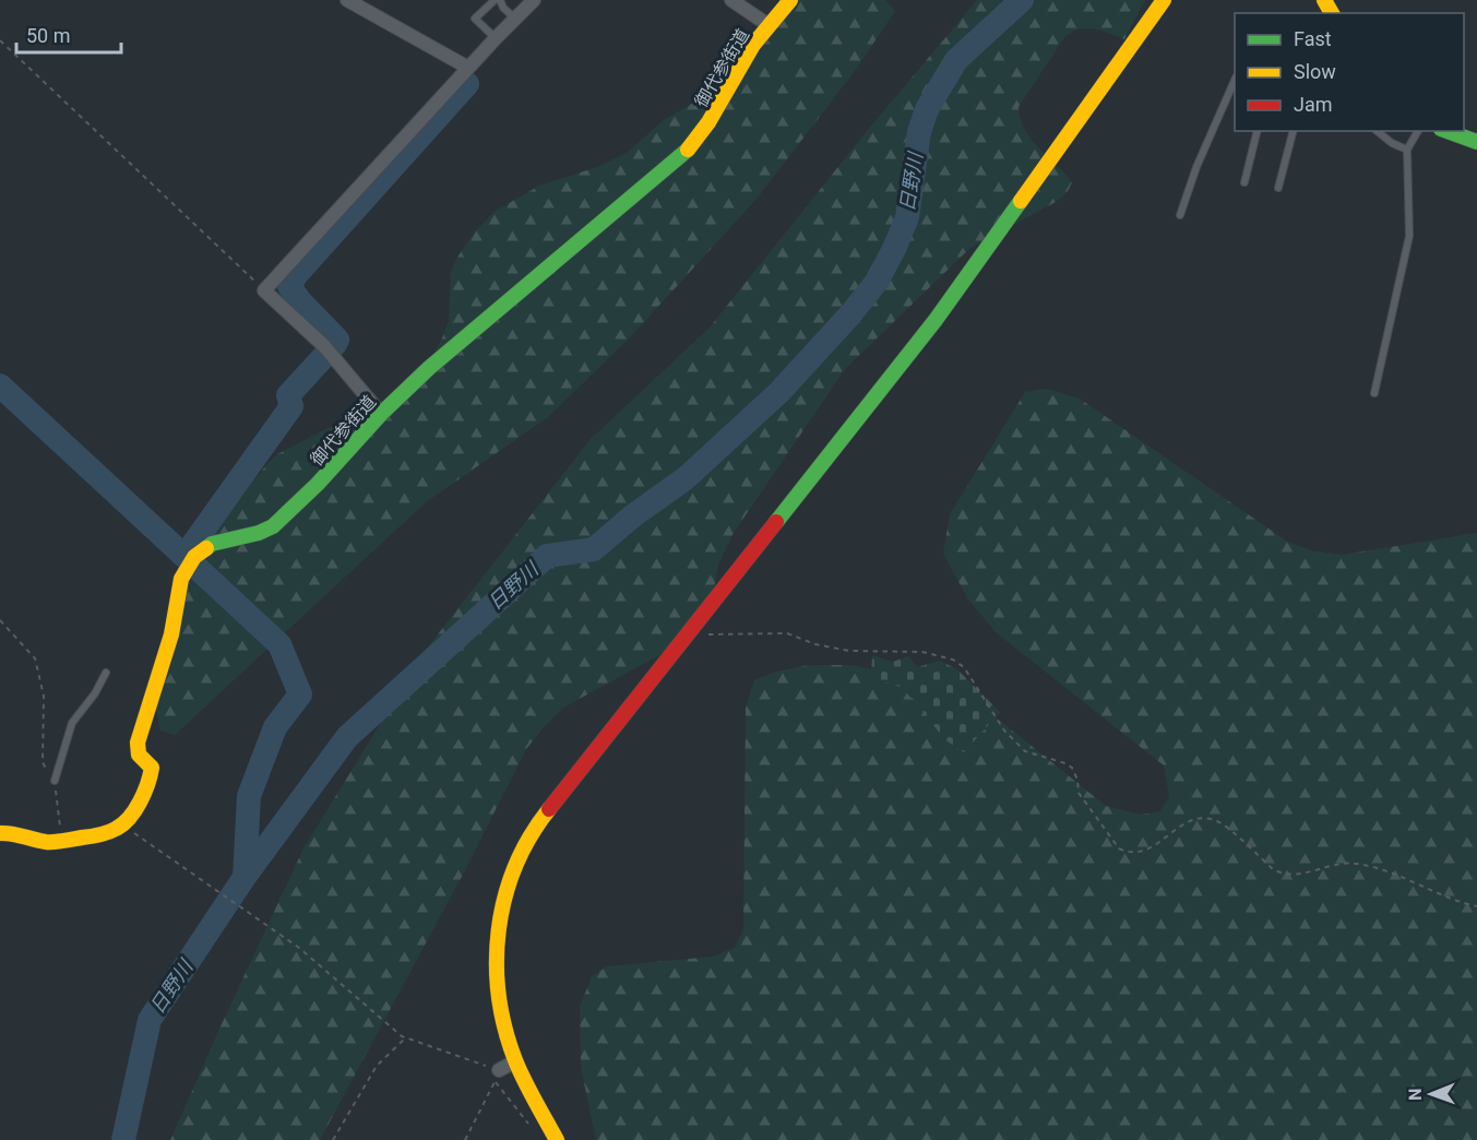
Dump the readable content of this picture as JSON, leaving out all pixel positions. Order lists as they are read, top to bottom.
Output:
{
  "streets": {
    "street": ["御代参街道"]
  },
  "water": ["日野川"],
  "legend": ["Fast", "Slow", "Jam"],
  "scale_bar": "50 m",
  "north": "left"
}
